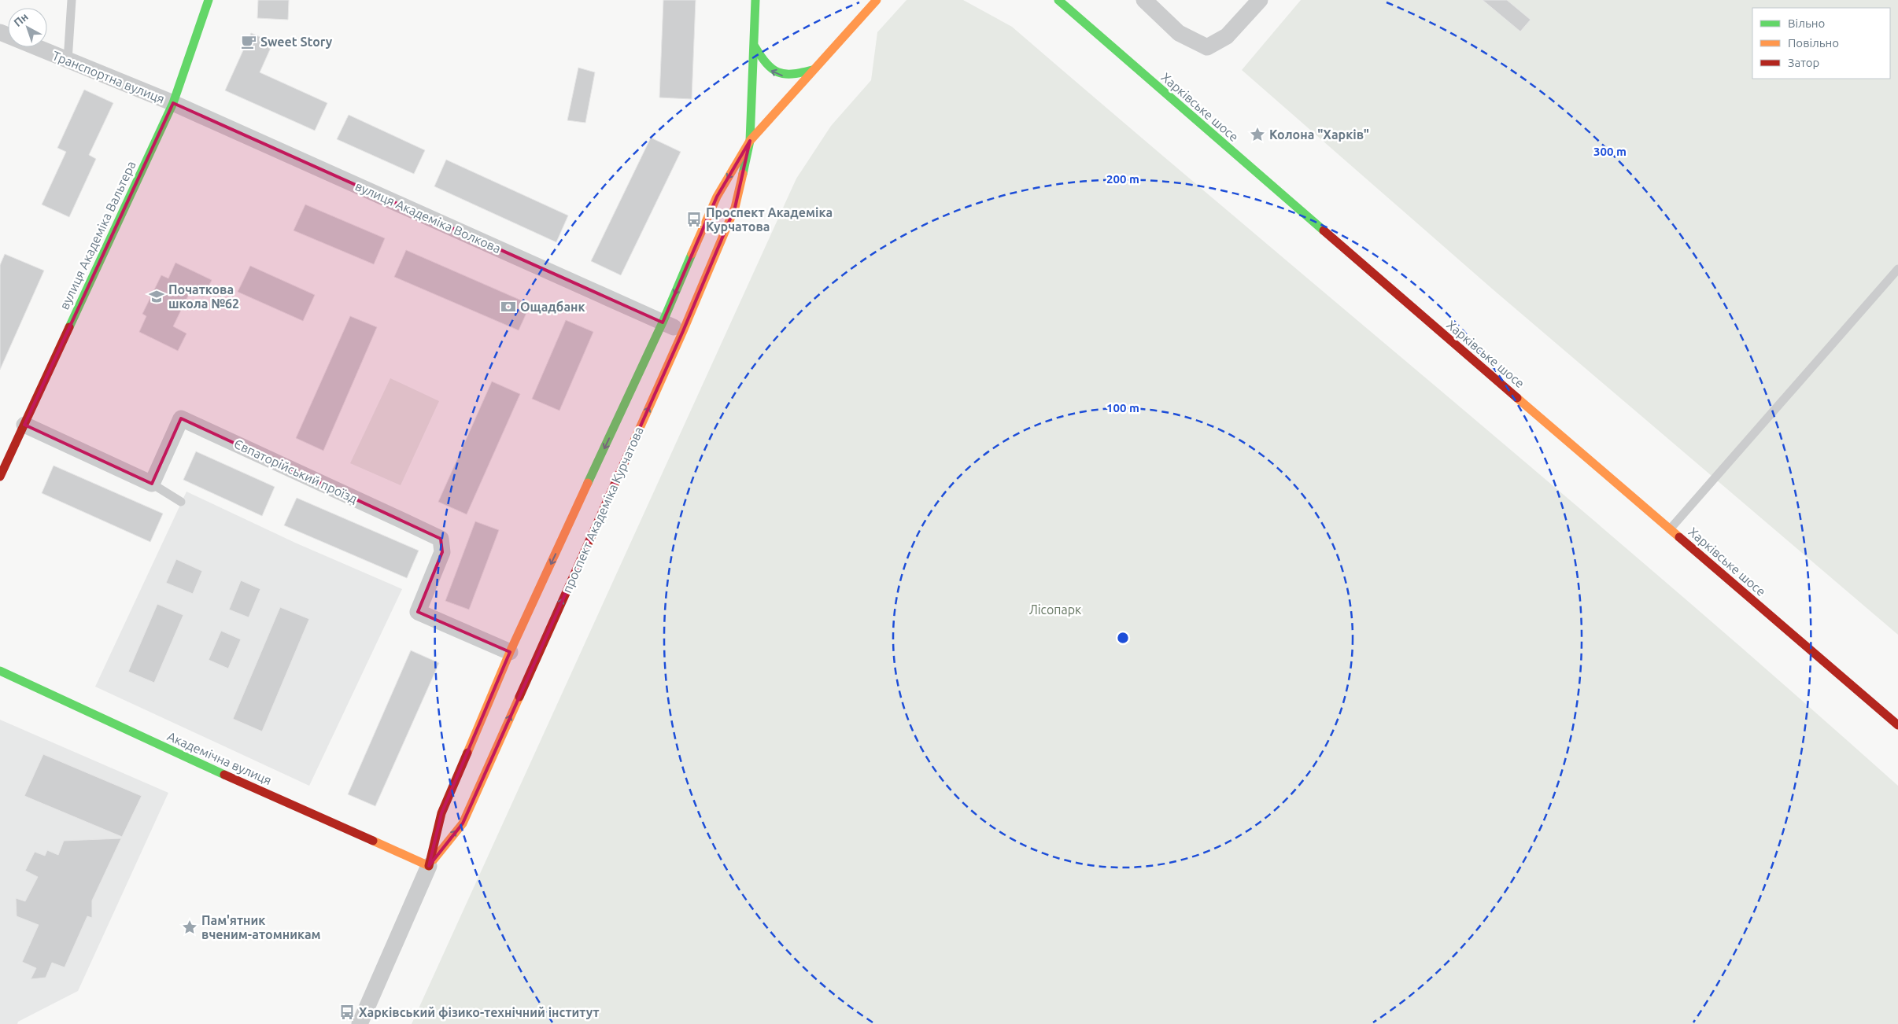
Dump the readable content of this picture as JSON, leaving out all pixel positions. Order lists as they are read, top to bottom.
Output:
{
  "streets": {
    "street": [
      "Транспортна вулиця",
      "Харківське шосе",
      "вулиця Академіка Волкова",
      "вулиця Академіка Вальтера",
      "Євпаторійський проїзд",
      "проспект Академіка Курчатова",
      "Академічна вулиця"
    ]
  },
  "crossings": [
    ["Транспортна вулиця", "вулиця Академіка Волкова"],
    ["Транспортна вулиця", "вулиця Академіка Вальтера"],
    ["вулиця Академіка Волкова", "вулиця Академіка Вальтера"],
    ["вулиця Академіка Волкова", "проспект Академіка Курчатова"],
    ["Євпаторійський проїзд", "проспект Академіка Курчатова"],
    ["проспект Академіка Курчатова", "Академічна вулиця"]
  ],
  "parks": ["Лісопарк"],
  "places": {
    "cafe": ["Sweet Story"],
    "place": ["Колона \"Харків\"", "Пам'ятник вченим-атомникам"],
    "bus stop": ["Проспект Академіка Курчатова", "Харківський фізико-технічний інститут"],
    "school or university": ["Початкова школа №62"],
    "bank": ["Ощадбанк"]
  },
  "legend": ["Вільно", "Повільно", "Затор"],
  "north": "top left",
  "rings": ["300 m", "200 m", "100 m"]
}
